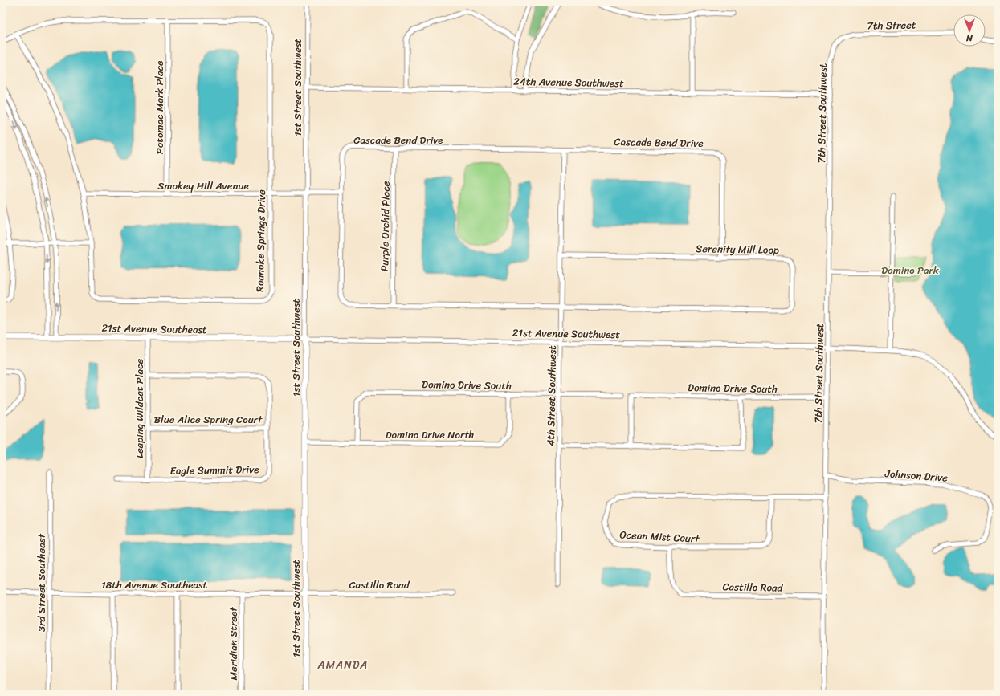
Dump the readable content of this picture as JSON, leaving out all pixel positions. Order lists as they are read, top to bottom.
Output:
{
  "streets": {
    "street": [
      "7th Street",
      "24th Avenue Southwest",
      "1st Street Southwest",
      "Potomac Mark Place",
      "7th Street Southwest",
      "Cascade Bend Drive",
      "Smokey Hill Avenue",
      "Purple Orchid Place",
      "Roanoke Springs Drive",
      "Serenity Mill Loop",
      "21st Avenue Southeast",
      "21st Avenue Southwest",
      "Domino Drive South",
      "4th Street Southwest",
      "Leaping Wildcat Place",
      "Blue Alice Spring Court",
      "Domino Drive North",
      "Eagle Summit Drive",
      "Johnson Drive",
      "Ocean Mist Court",
      "3rd Street Southeast",
      "18th Avenue Southeast",
      "Castillo Road",
      "Meridian Street"
    ]
  },
  "crossings": [
    ["7th Street", "7th Street Southwest"],
    ["24th Avenue Southwest", "1st Street Southwest"],
    ["24th Avenue Southwest", "7th Street Southwest"],
    ["1st Street Southwest", "Smokey Hill Avenue"],
    ["1st Street Southwest", "21st Avenue Southeast"],
    ["1st Street Southwest", "21st Avenue Southwest"],
    ["1st Street Southwest", "Domino Drive North"],
    ["1st Street Southwest", "18th Avenue Southeast"],
    ["1st Street Southwest", "Castillo Road"],
    ["Potomac Mark Place", "Smokey Hill Avenue"],
    ["Potomac Mark Place", "Roanoke Springs Drive"],
    ["7th Street Southwest", "21st Avenue Southwest"],
    ["7th Street Southwest", "Domino Drive South"],
    ["7th Street Southwest", "Johnson Drive"],
    ["7th Street Southwest", "Ocean Mist Court"],
    ["7th Street Southwest", "Castillo Road"],
    ["Cascade Bend Drive", "Smokey Hill Avenue"],
    ["Cascade Bend Drive", "Purple Orchid Place"],
    ["Cascade Bend Drive", "Serenity Mill Loop"],
    ["Cascade Bend Drive", "4th Street Southwest"],
    ["Smokey Hill Avenue", "Roanoke Springs Drive"],
    ["Serenity Mill Loop", "4th Street Southwest"],
    ["21st Avenue Southeast", "21st Avenue Southwest"],
    ["21st Avenue Southeast", "Leaping Wildcat Place"],
    ["21st Avenue Southwest", "4th Street Southwest"],
    ["Domino Drive South", "4th Street Southwest"],
    ["Domino Drive South", "Domino Drive North"],
    ["Leaping Wildcat Place", "Blue Alice Spring Court"],
    ["Leaping Wildcat Place", "Eagle Summit Drive"],
    ["Blue Alice Spring Court", "Eagle Summit Drive"],
    ["Ocean Mist Court", "Castillo Road"],
    ["3rd Street Southeast", "18th Avenue Southeast"],
    ["18th Avenue Southeast", "Castillo Road"],
    ["18th Avenue Southeast", "Meridian Street"]
  ],
  "districts": ["AMANDA"],
  "parks": ["Domino Park"],
  "north": "bottom"
}
